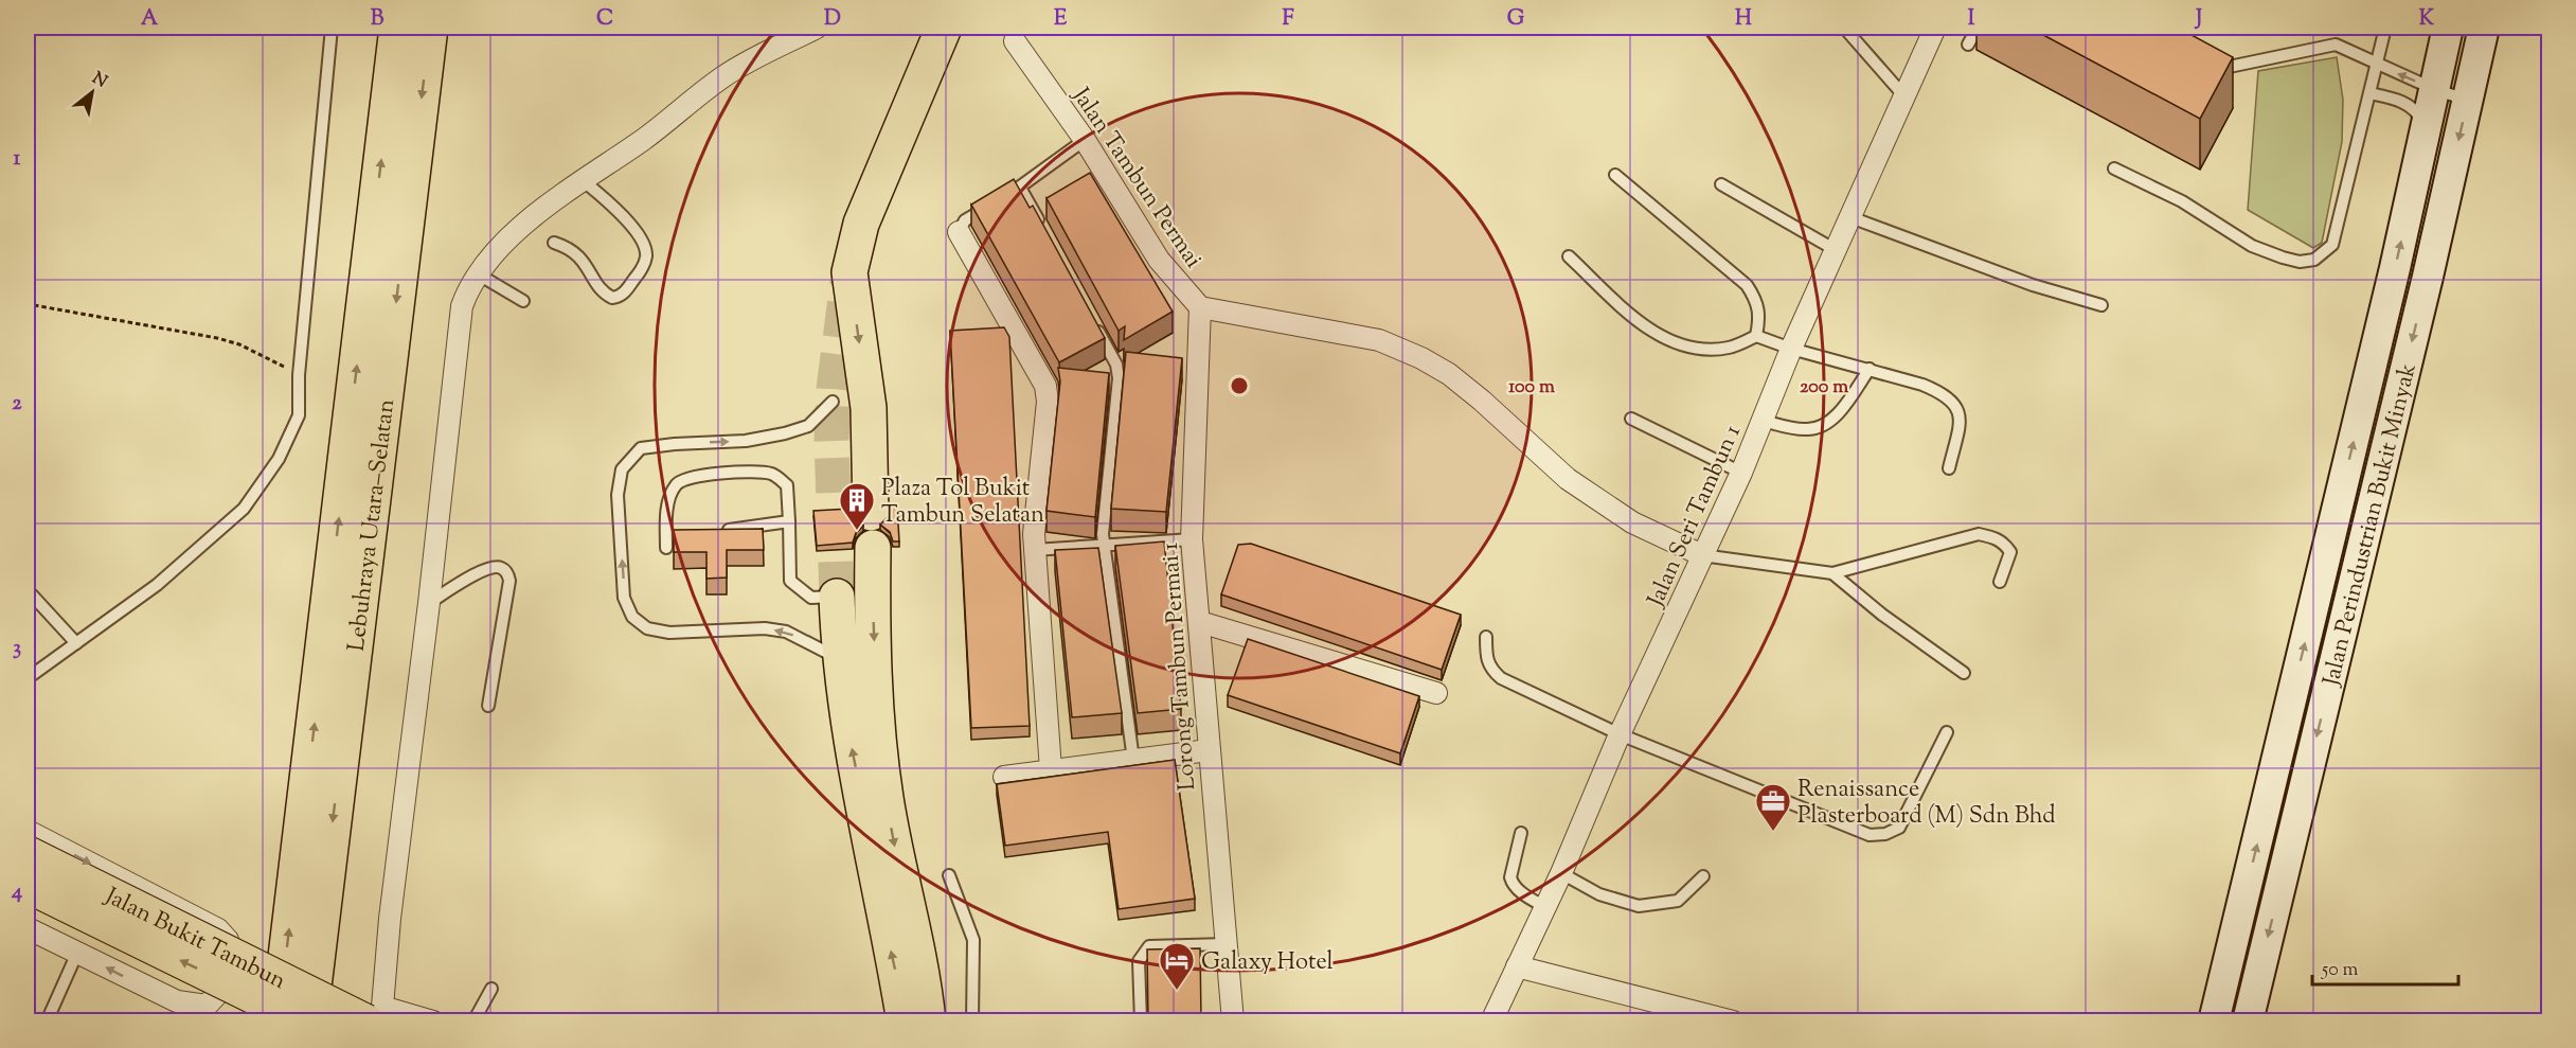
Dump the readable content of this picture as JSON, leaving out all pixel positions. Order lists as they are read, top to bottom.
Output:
{
  "streets": {
    "highway": ["Lebuhraya Utara–Selatan"],
    "main road": ["Jalan Perindustrian Bukit Minyak", "Jalan Bukit Tambun"],
    "street": ["Jalan Tambun Permai", "Jalan Seri Tambun 1", "Lorong Tambun Permai 1"]
  },
  "crossings": [
    ["Jalan Tambun Permai", "Lorong Tambun Permai 1"]
  ],
  "places": {
    "building": ["Plaza Tol Bukit Tambun Selatan"],
    "office": ["Renaissance Plasterboard (M) Sdn Bhd"],
    "hotel": ["Galaxy Hotel"]
  },
  "scale_bar": "50 m",
  "north": "top right",
  "grid": {
    "columns": [
      "A",
      "B",
      "C",
      "D",
      "E",
      "F",
      "G",
      "H",
      "I",
      "J",
      "K"
    ],
    "rows": [
      "1",
      "2",
      "3",
      "4"
    ]
  },
  "rings": ["100 m", "200 m"]
}
